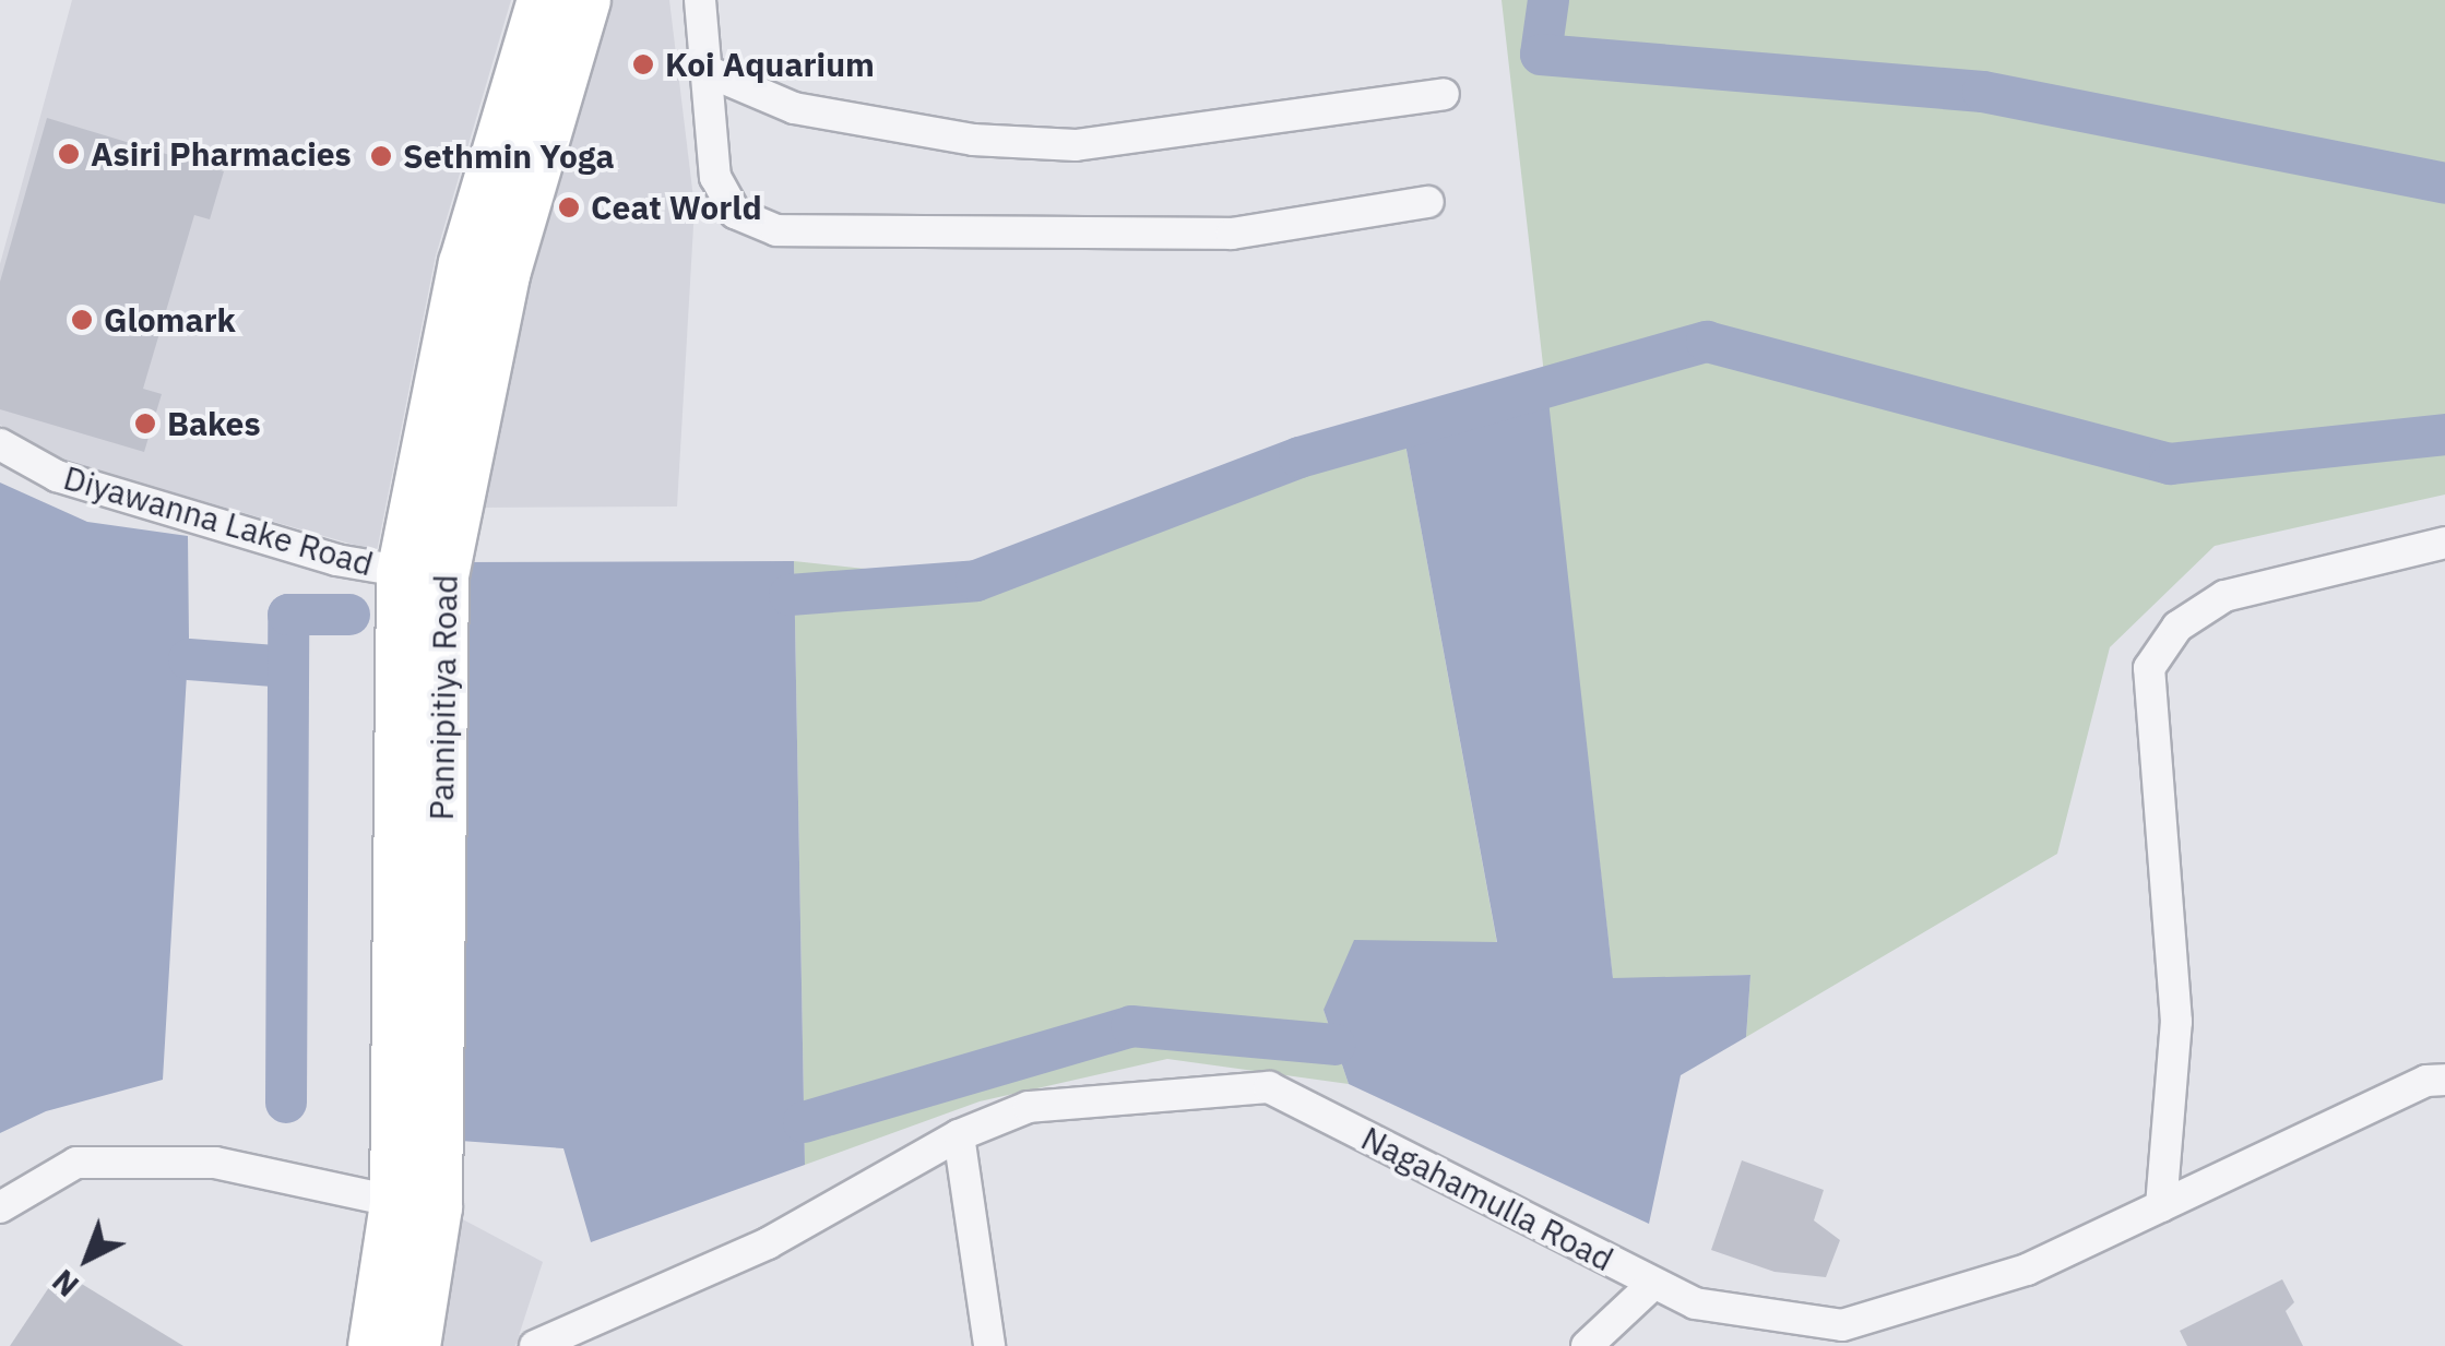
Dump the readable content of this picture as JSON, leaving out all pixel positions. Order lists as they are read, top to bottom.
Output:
{
  "streets": {
    "main road": ["Pannipitiya Road"],
    "street": ["Diyawanna Lake Road", "Nagahamulla Road"]
  },
  "crossings": [
    ["Diyawanna Lake Road", "Pannipitiya Road"]
  ],
  "places": [
    "Koi Aquarium",
    "Asiri Pharmacies",
    "Sethmin Yoga",
    "Ceat World",
    "Glomark",
    "Bakes"
  ],
  "north": "bottom left"
}
